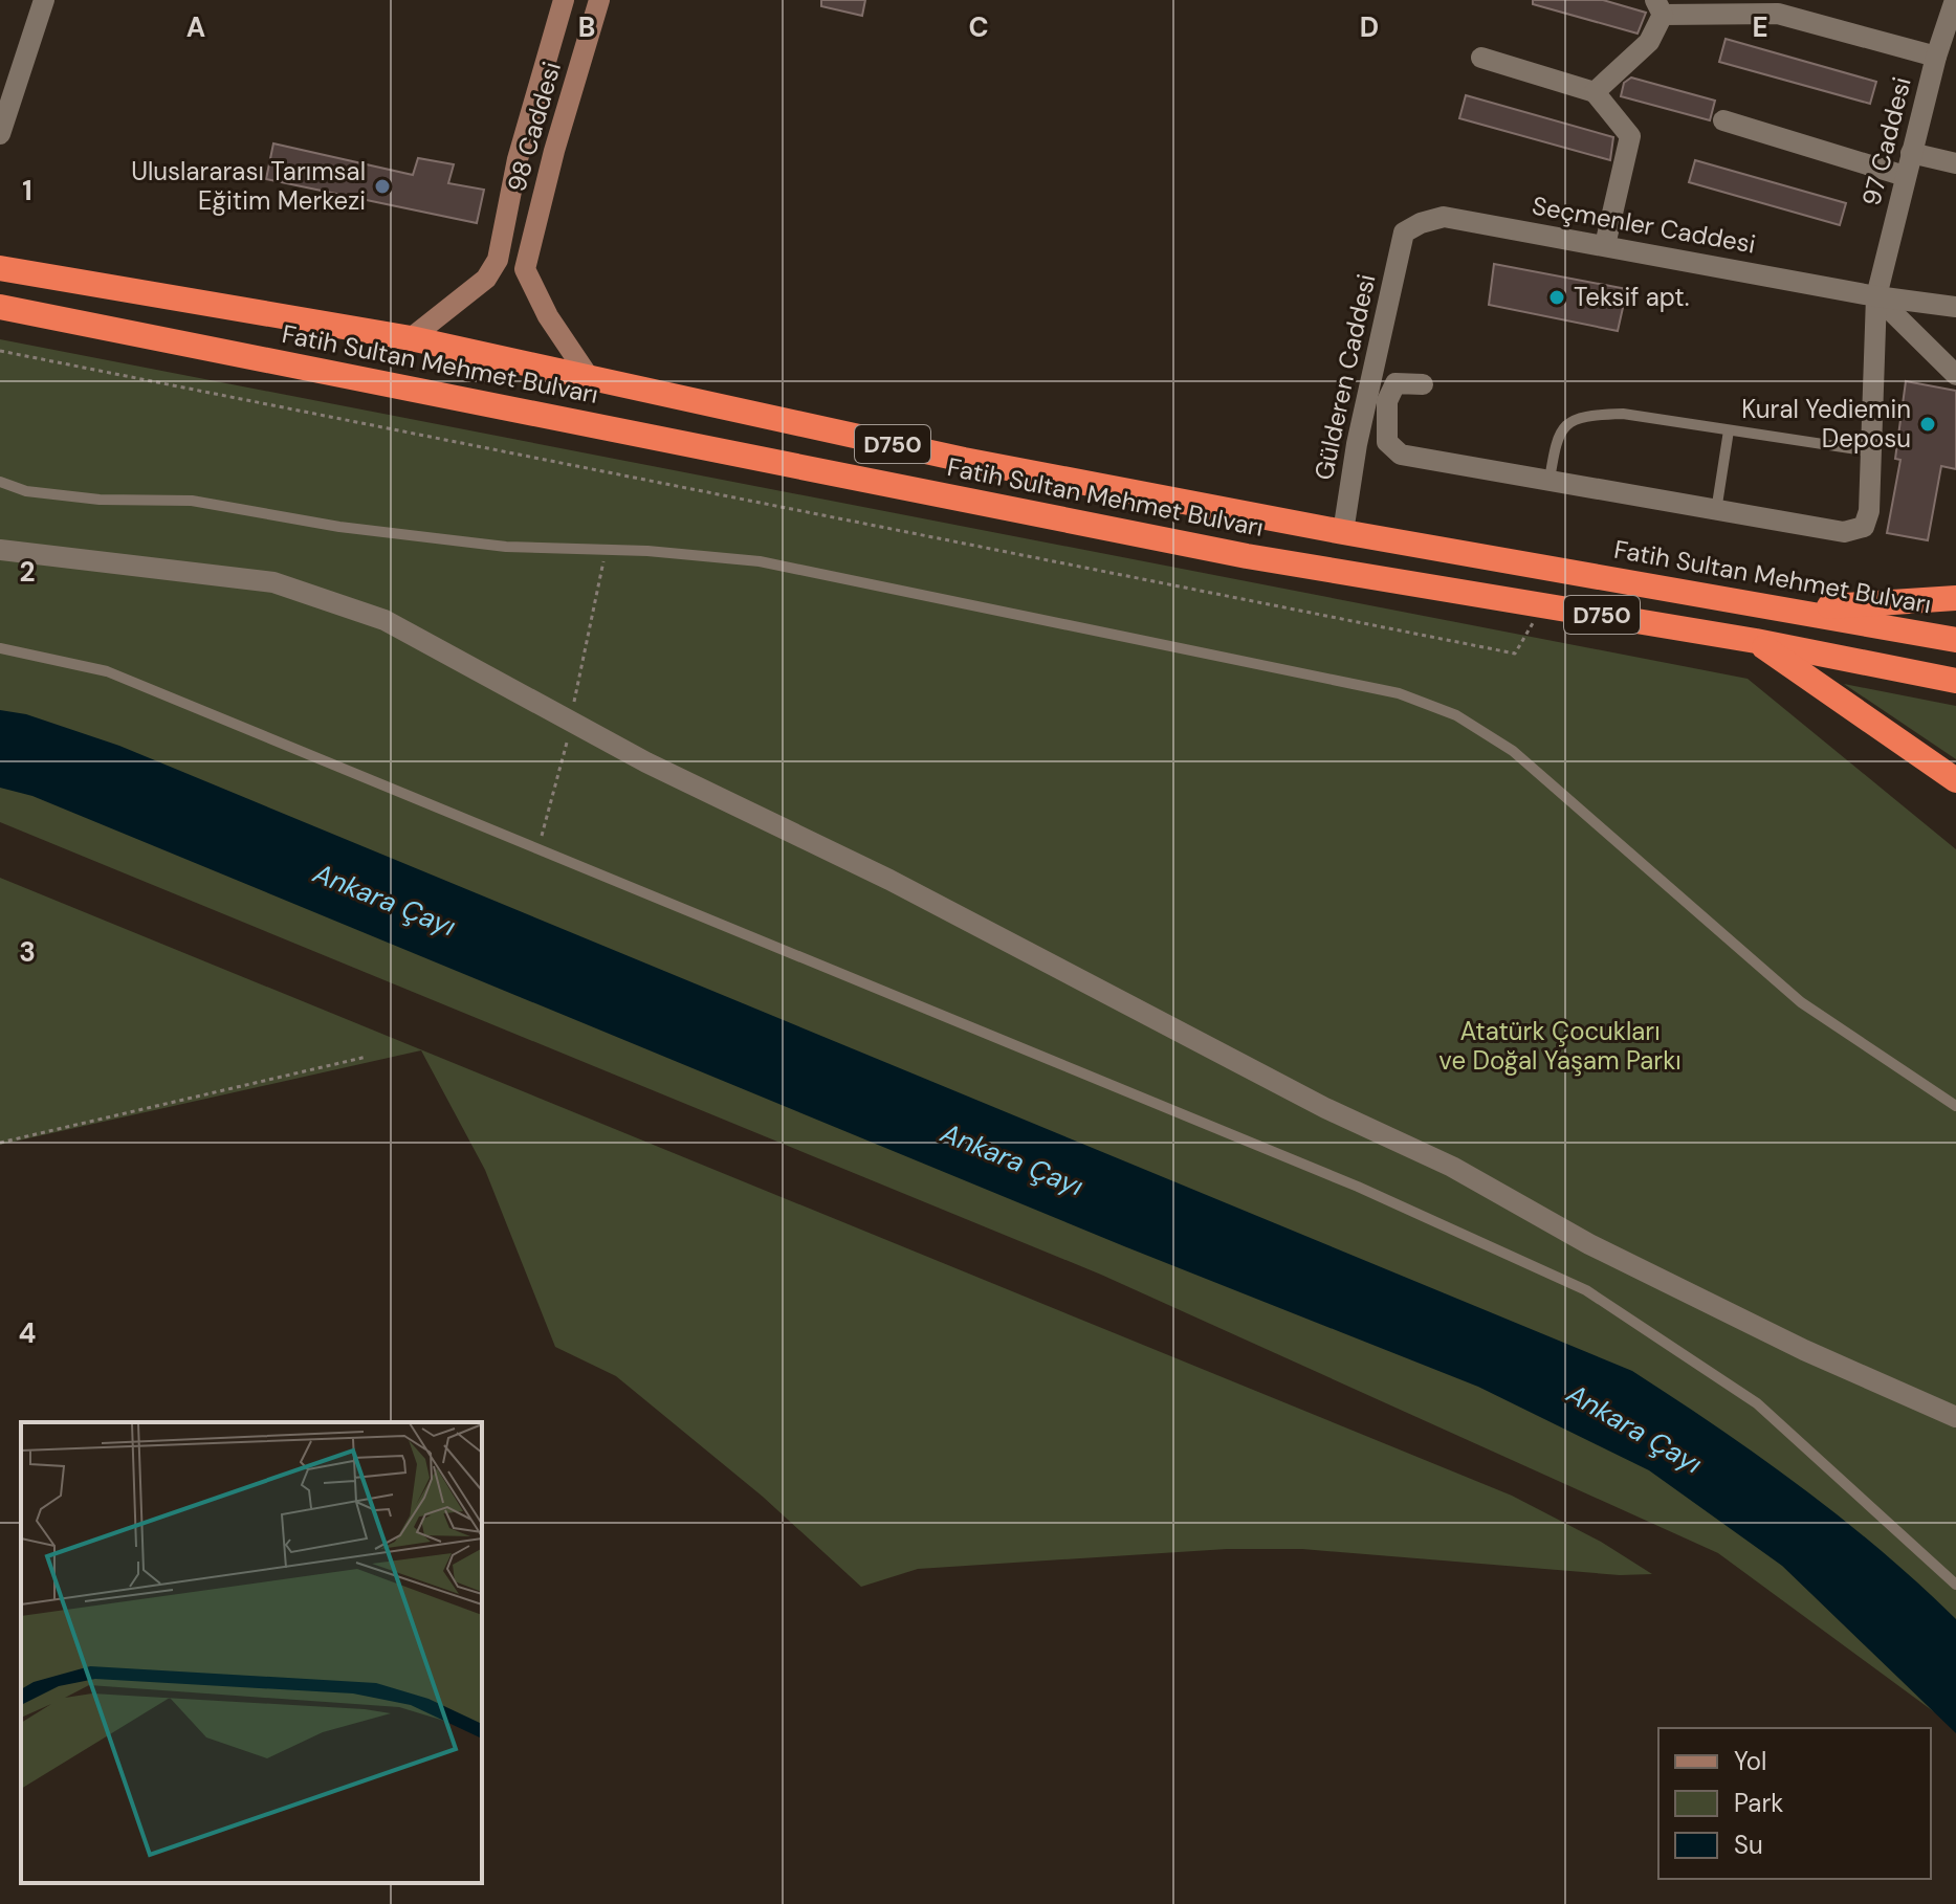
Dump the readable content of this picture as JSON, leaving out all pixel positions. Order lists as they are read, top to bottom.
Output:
{
  "streets": {
    "highway": ["Fatih Sultan Mehmet Bulvarı", "D750"],
    "main road": ["98 Caddesi"],
    "street": ["97 Caddesi", "Seçmenler Caddesi", "Gülderen Caddesi"]
  },
  "crossings": [
    ["98 Caddesi", "Fatih Sultan Mehmet Bulvarı"],
    ["97 Caddesi", "Seçmenler Caddesi"],
    ["Seçmenler Caddesi", "Gülderen Caddesi"],
    ["Fatih Sultan Mehmet Bulvarı", "Gülderen Caddesi"]
  ],
  "water": ["Ankara Çayı"],
  "parks": ["Atatürk Çocukları ve Doğal Yaşam Parkı"],
  "places": ["Uluslararası Tarımsal Eğitim Merkezi", "Teksif apt.", "Kural Yediemin Deposu"],
  "legend": ["Yol", "Park", "Su"],
  "grid": {
    "columns": [
      "A",
      "B",
      "C",
      "D",
      "E"
    ],
    "rows": [
      "1",
      "2",
      "3",
      "4"
    ]
  }
}
